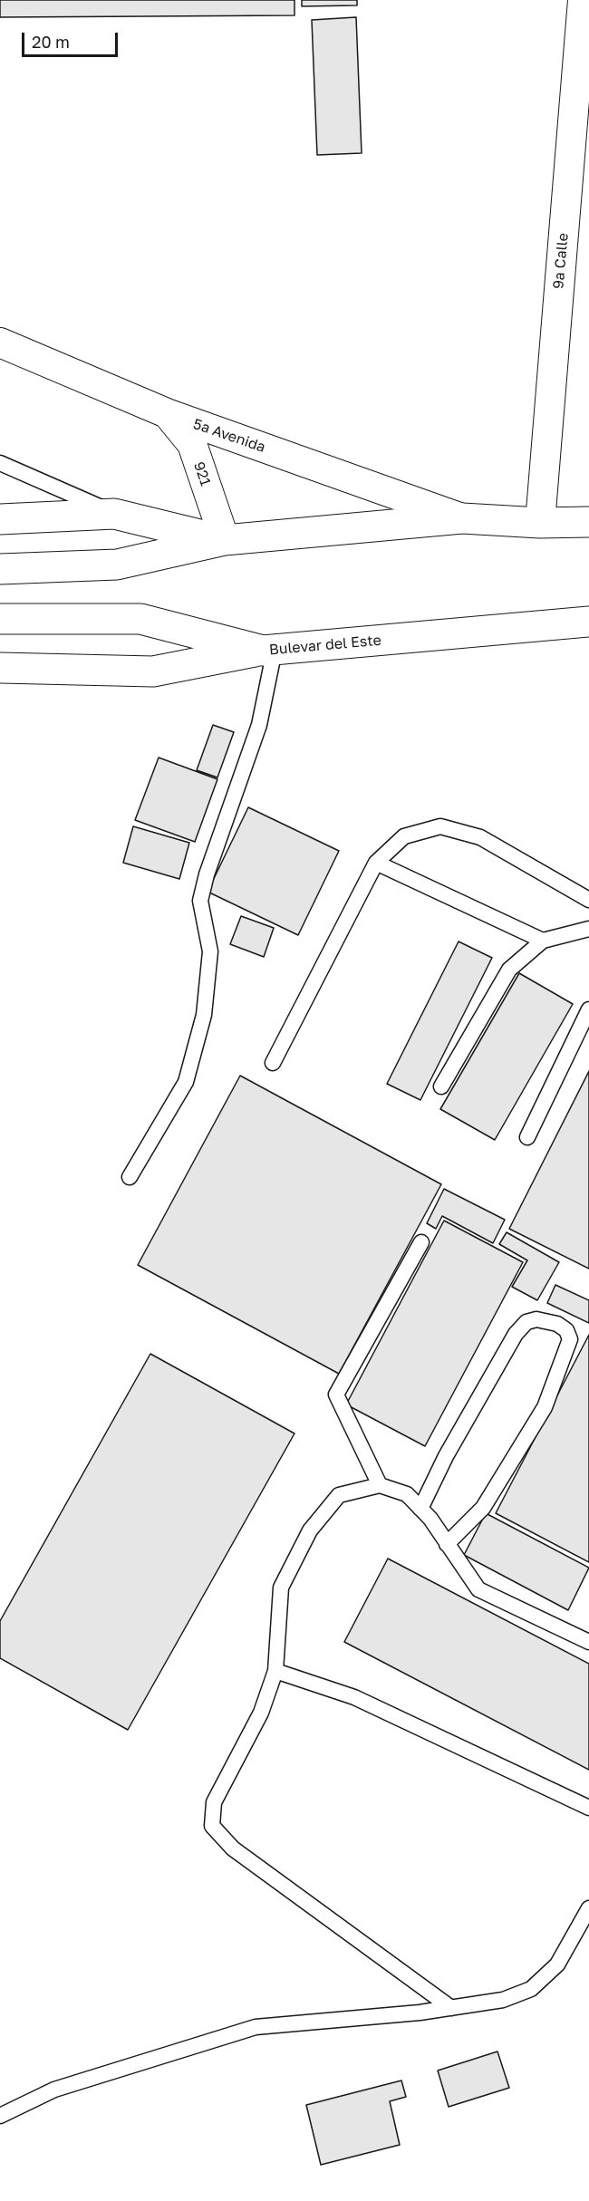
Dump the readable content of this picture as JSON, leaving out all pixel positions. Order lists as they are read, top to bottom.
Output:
{
  "streets": {
    "highway": ["Bulevar del Este"],
    "street": ["9a Calle", "5a Avenida", "921"]
  },
  "crossings": [
    ["5a Avenida", "921"]
  ],
  "scale_bar": "20 m"
}
